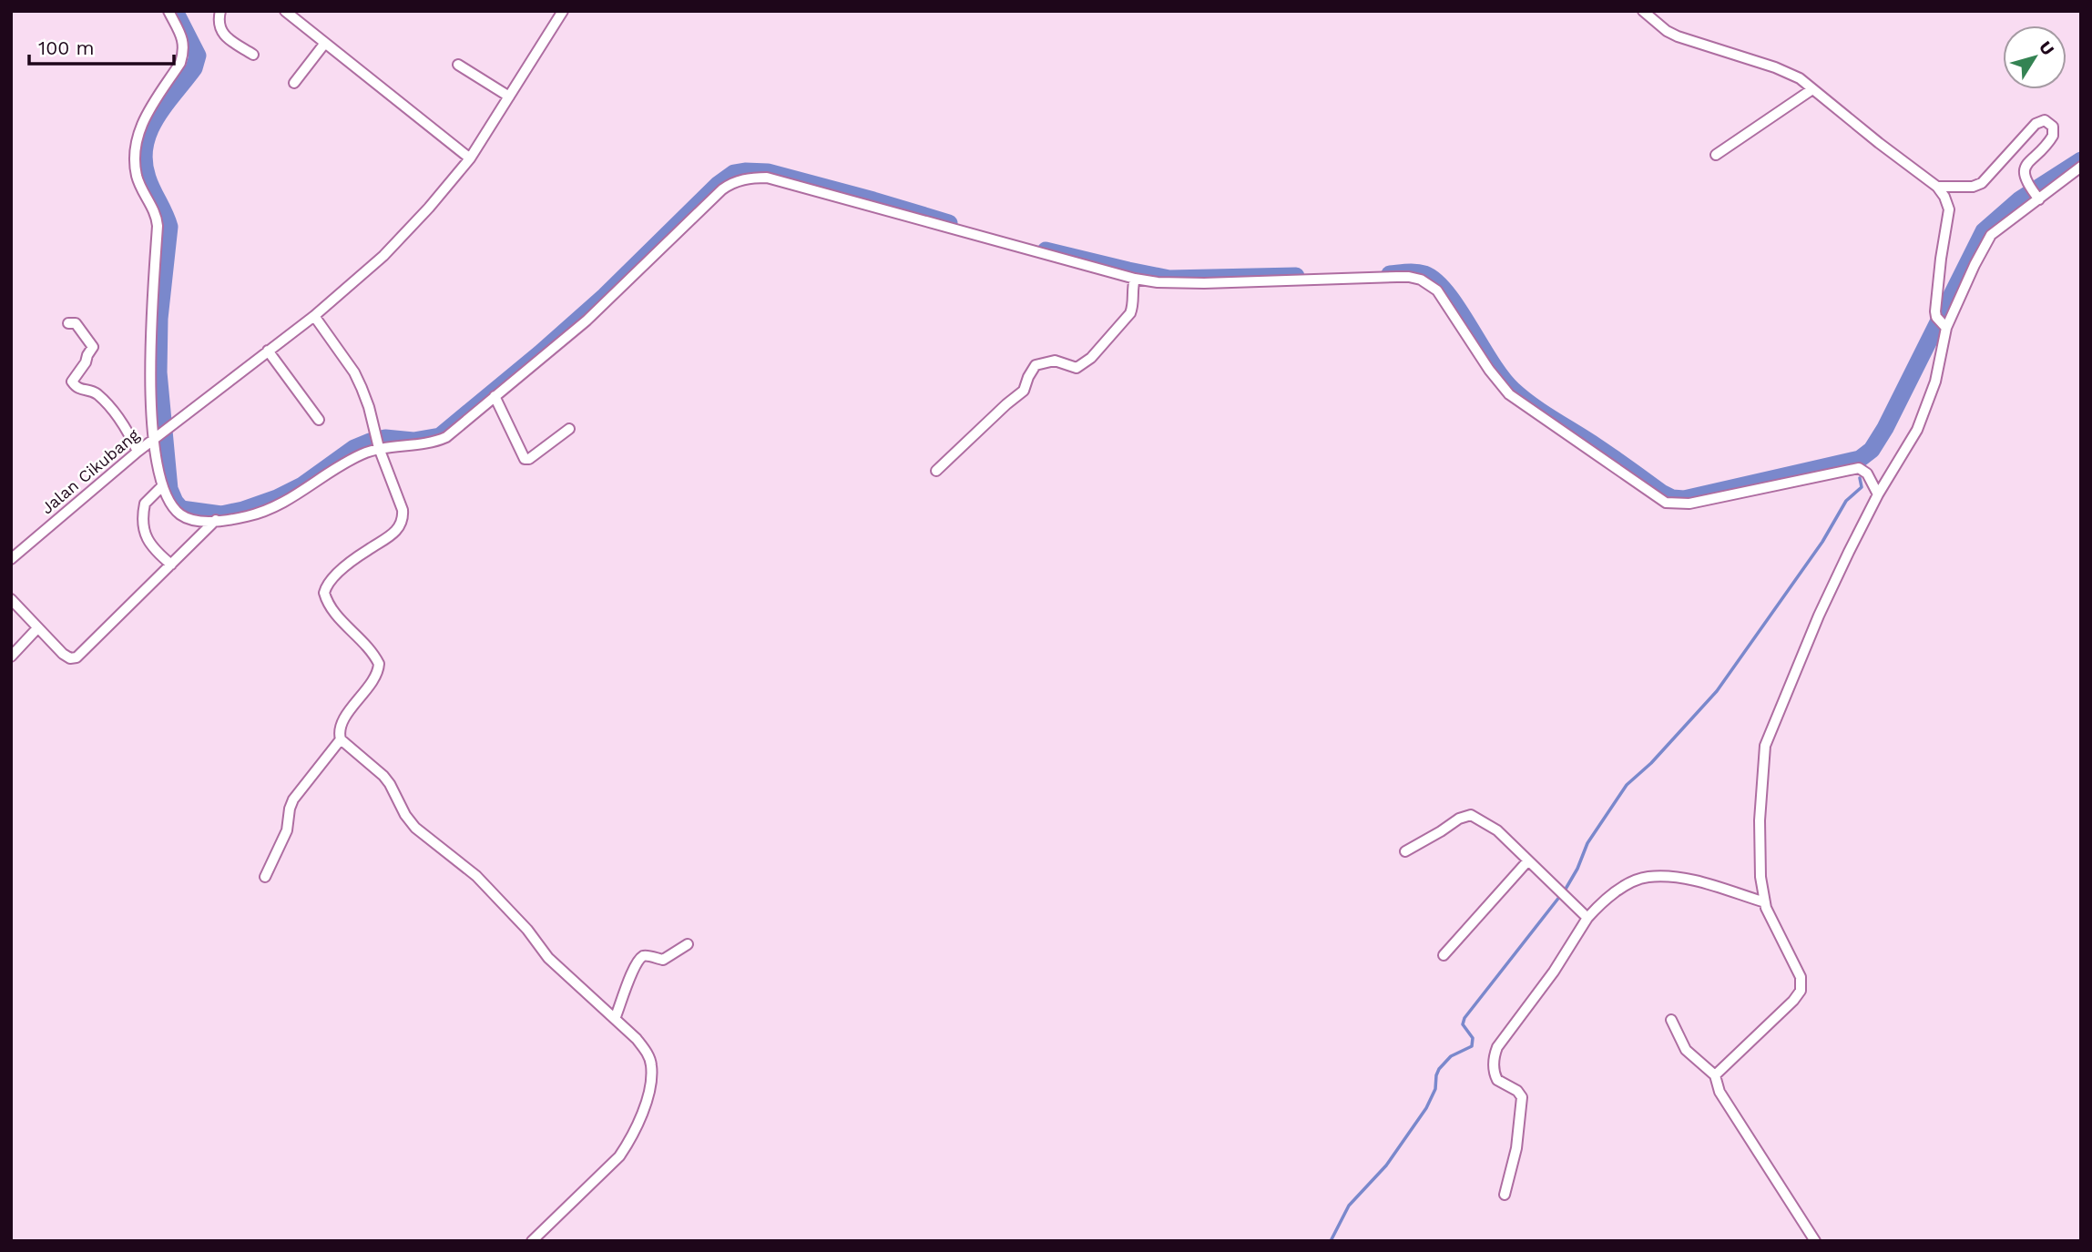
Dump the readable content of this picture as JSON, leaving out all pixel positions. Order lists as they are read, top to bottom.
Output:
{
  "streets": {
    "street": ["Jalan Cikubang"]
  },
  "scale_bar": "100 m",
  "north": "top right"
}
